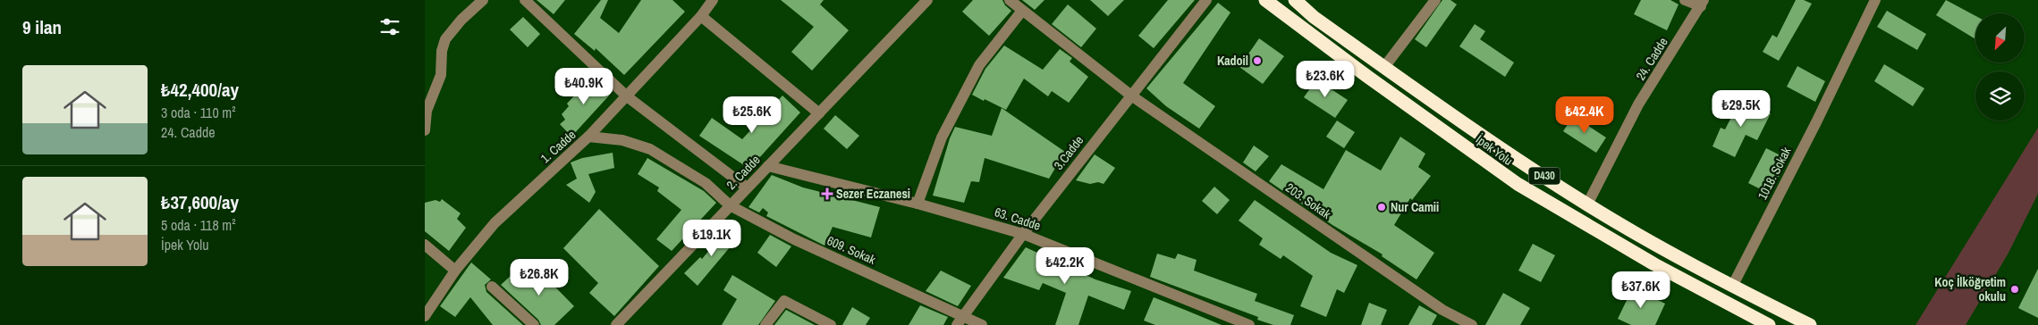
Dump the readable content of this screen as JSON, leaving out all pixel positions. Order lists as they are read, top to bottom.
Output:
{
  "streets": {
    "highway": ["İpek Yolu", "D430"],
    "street": [
      "24. Cadde",
      "1. Cadde",
      "3.Cadde",
      "2. Cadde",
      "1018. Sokak",
      "203. Sokak",
      "63. Cadde",
      "609. Sokak"
    ]
  },
  "crossings": [
    ["24. Cadde", "D430"],
    ["1. Cadde", "609. Sokak"],
    ["3.Cadde", "203. Sokak"],
    ["3.Cadde", "63. Cadde"],
    ["3.Cadde", "609. Sokak"],
    ["2. Cadde", "63. Cadde"],
    ["2. Cadde", "609. Sokak"],
    ["1018. Sokak", "D430"]
  ],
  "places": {
    "other": ["Kadoil", "Nur Camii", "Koç İlköğretim okulu"],
    "health": ["Sezer Eczanesi"]
  },
  "north": "bottom left",
  "page": {
    "heading": "9 ilan",
    "list": [
      {
        "name": "₺42,400/ay",
        "note": "3 oda · 110 m² · 24. Cadde"
      },
      {
        "name": "₺37,600/ay",
        "note": "5 oda · 118 m² · İpek Yolu"
      }
    ],
    "price": [
      "₺23.6K",
      "₺40.9K",
      "₺29.5K",
      "₺25.6K",
      "₺42.4K",
      "₺19.1K",
      "₺42.2K",
      "₺26.8K",
      "₺37.6K"
    ]
  }
}
